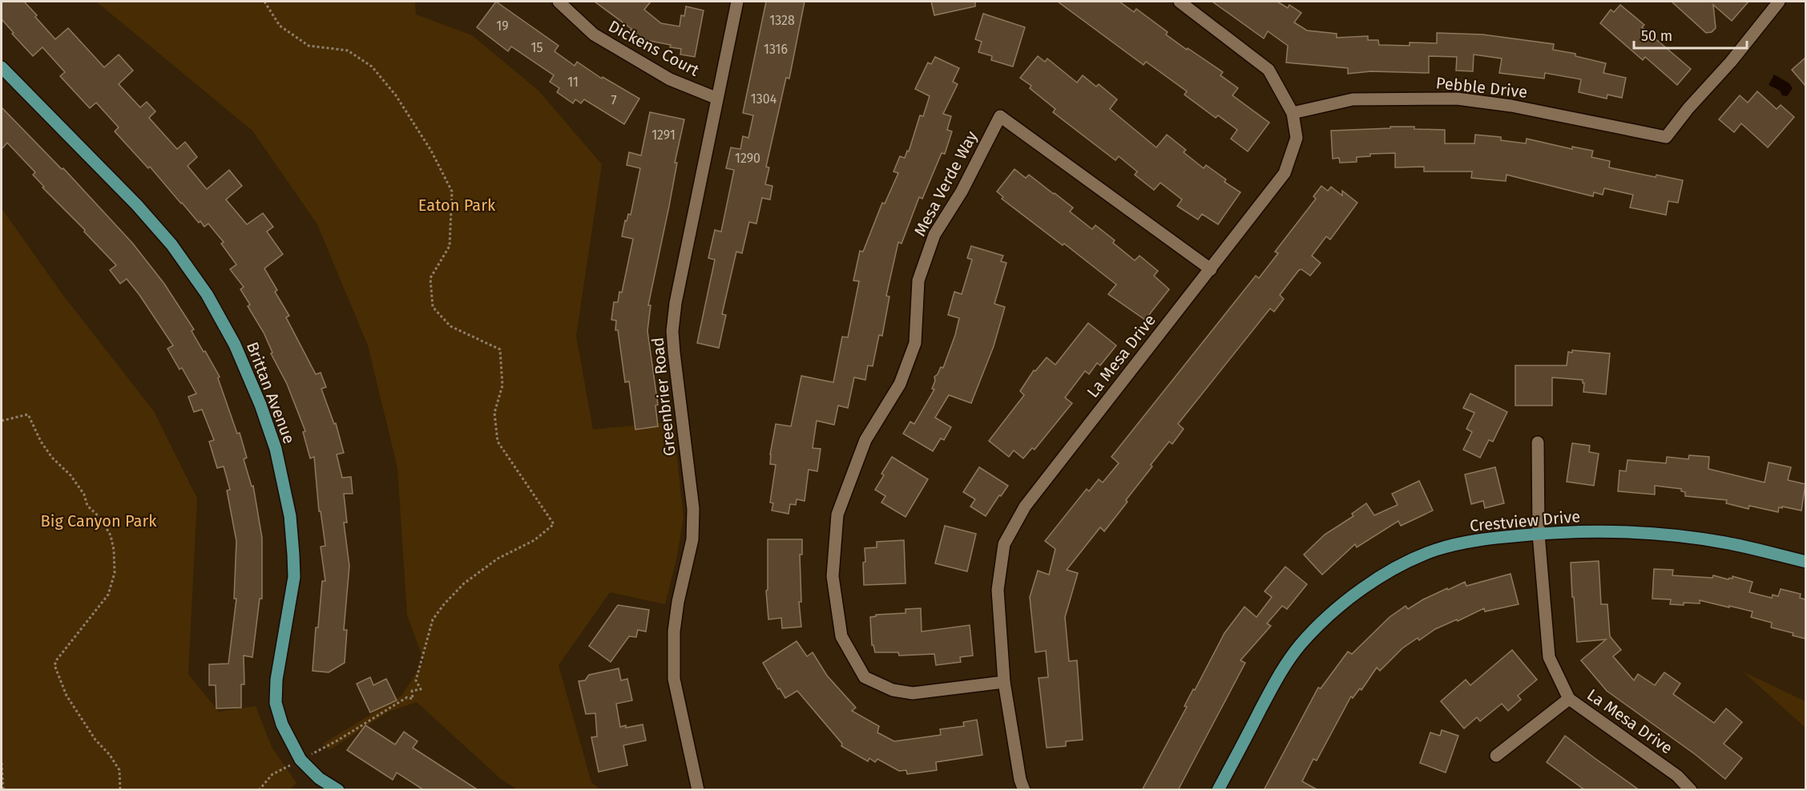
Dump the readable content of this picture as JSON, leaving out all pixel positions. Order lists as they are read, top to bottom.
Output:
{
  "streets": {
    "main road": ["Brittan Avenue", "Crestview Drive"],
    "street": [
      "Dickens Court",
      "Pebble Drive",
      "Mesa Verde Way",
      "La Mesa Drive",
      "Greenbrier Road"
    ]
  },
  "crossings": [
    ["Dickens Court", "Greenbrier Road"],
    ["Pebble Drive", "La Mesa Drive"],
    ["Mesa Verde Way", "La Mesa Drive"],
    ["La Mesa Drive", "Crestview Drive"]
  ],
  "parks": ["Eaton Park", "Big Canyon Park"],
  "house_numbers": [
    "1328",
    "19",
    "15",
    "1316",
    "11",
    "1304",
    "7",
    "1291",
    "1290"
  ],
  "scale_bar": "50 m"
}
